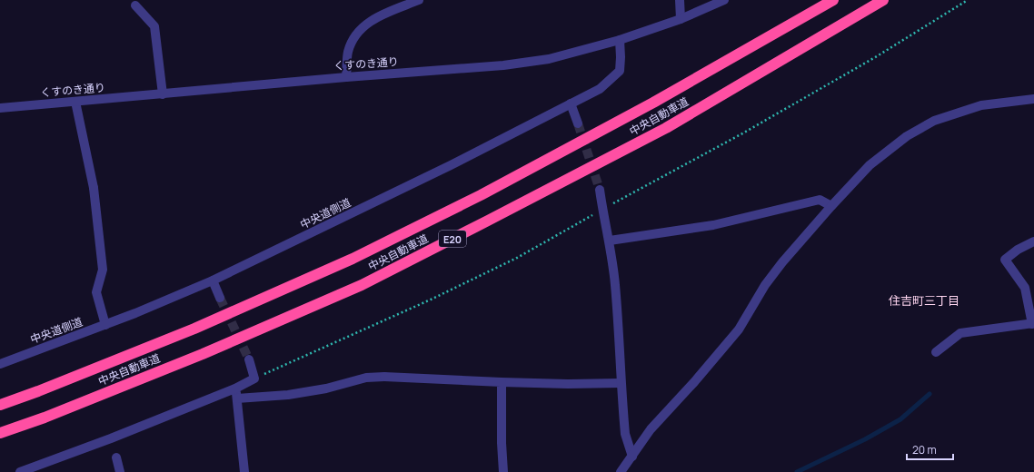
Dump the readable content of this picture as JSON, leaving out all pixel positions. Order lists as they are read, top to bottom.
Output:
{
  "streets": {
    "highway": ["中央自動車道", "E20"],
    "street": ["くすのき通り", "中央道側道"]
  },
  "crossings": [
    ["くすのき通り", "中央道側道"]
  ],
  "districts": ["住吉町三丁目"],
  "scale_bar": "20 m"
}
